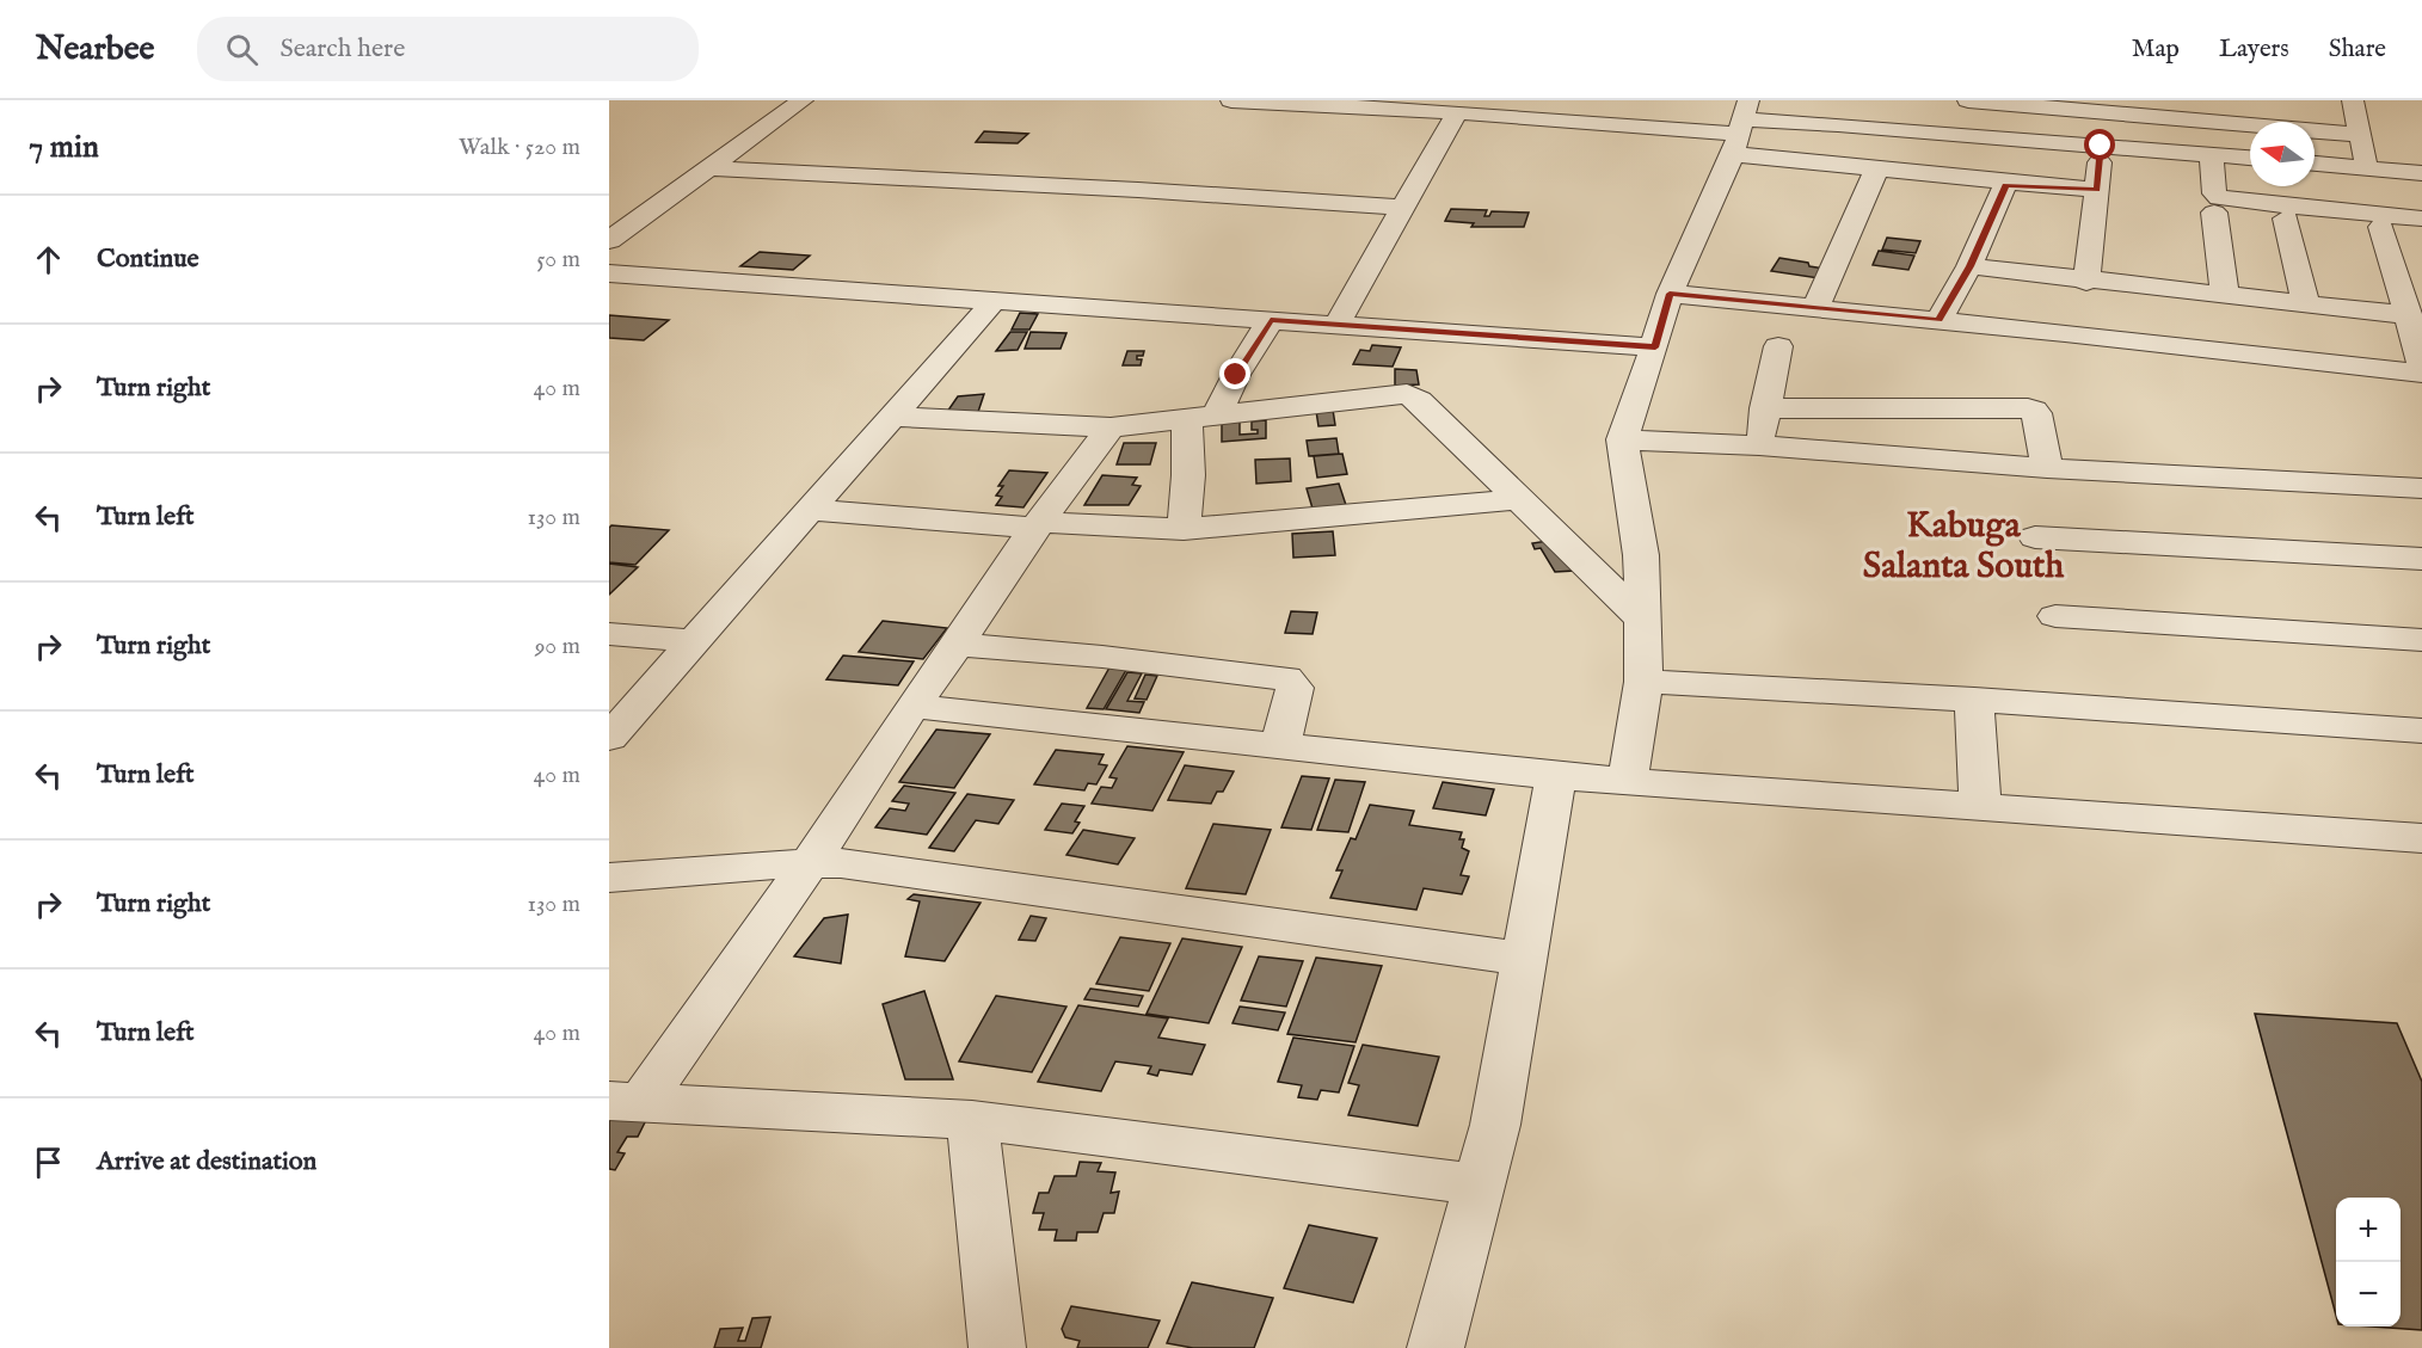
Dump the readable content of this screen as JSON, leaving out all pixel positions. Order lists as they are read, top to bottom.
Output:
{
  "districts": ["Kabuga Salanta South"],
  "north": "left",
  "page": {
    "header": "Nearbee",
    "search": "Search here",
    "nav": ["Map", "Layers", "Share"],
    "heading": ["7 min", "Walk · 520 m"],
    "list": [
      ["Continue", "50 m"],
      ["Turn right", "40 m"],
      ["Turn left", "130 m"],
      ["Turn right", "90 m"],
      ["Turn left", "40 m"],
      ["Turn right", "130 m"],
      ["Turn left", "40 m"],
      "Arrive at destination"
    ],
    "map_buttons": ["+", "−"]
  }
}
